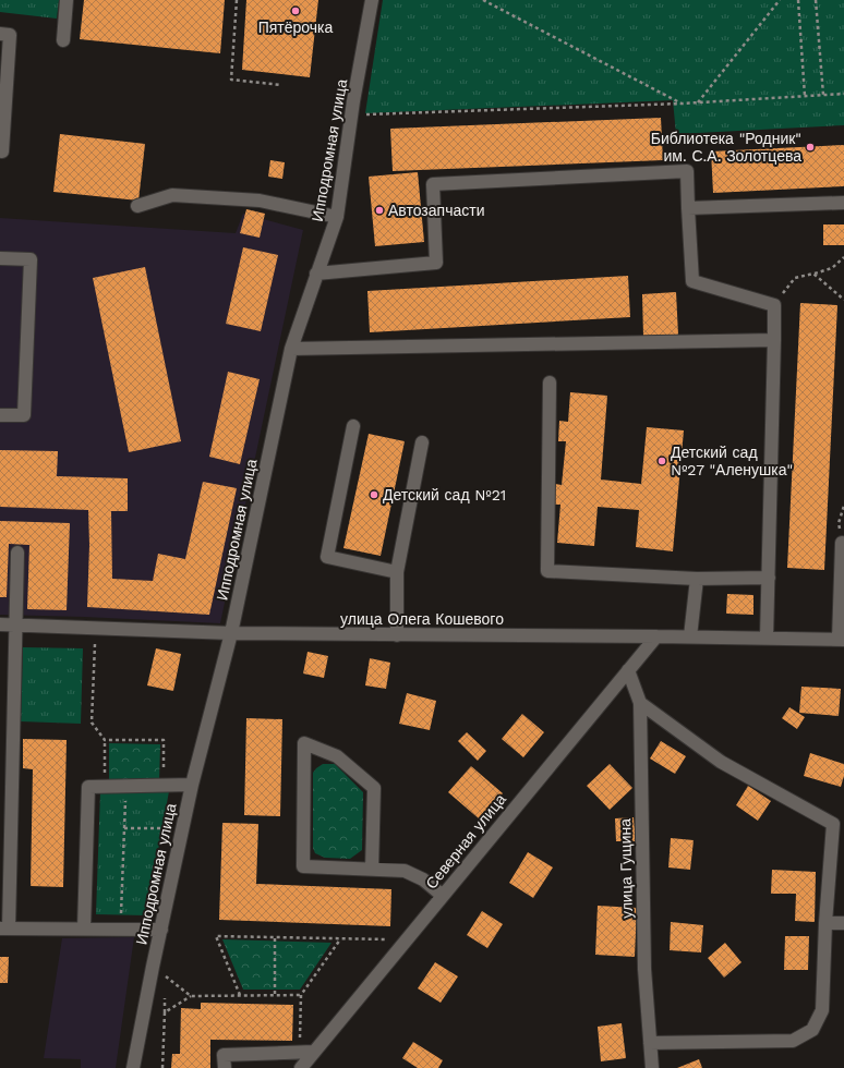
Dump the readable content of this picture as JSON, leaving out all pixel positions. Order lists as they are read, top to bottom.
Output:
{
  "streets": {
    "street": [
      "Ипподромная улица",
      "улица Олега Кошевого",
      "Северная улица",
      "улица Гущина"
    ]
  },
  "crossings": [
    ["Ипподромная улица", "улица Олега Кошевого"],
    ["улица Олега Кошевого", "Северная улица"],
    ["Северная улица", "улица Гущина"]
  ],
  "places": [
    "Пятёрочка",
    "Библиотека \"Родник\" им. С.А. Золотцева",
    "Автозапчасти",
    "Детский сад №27 \"Аленушка\"",
    "Детский сад №21"
  ]
}
